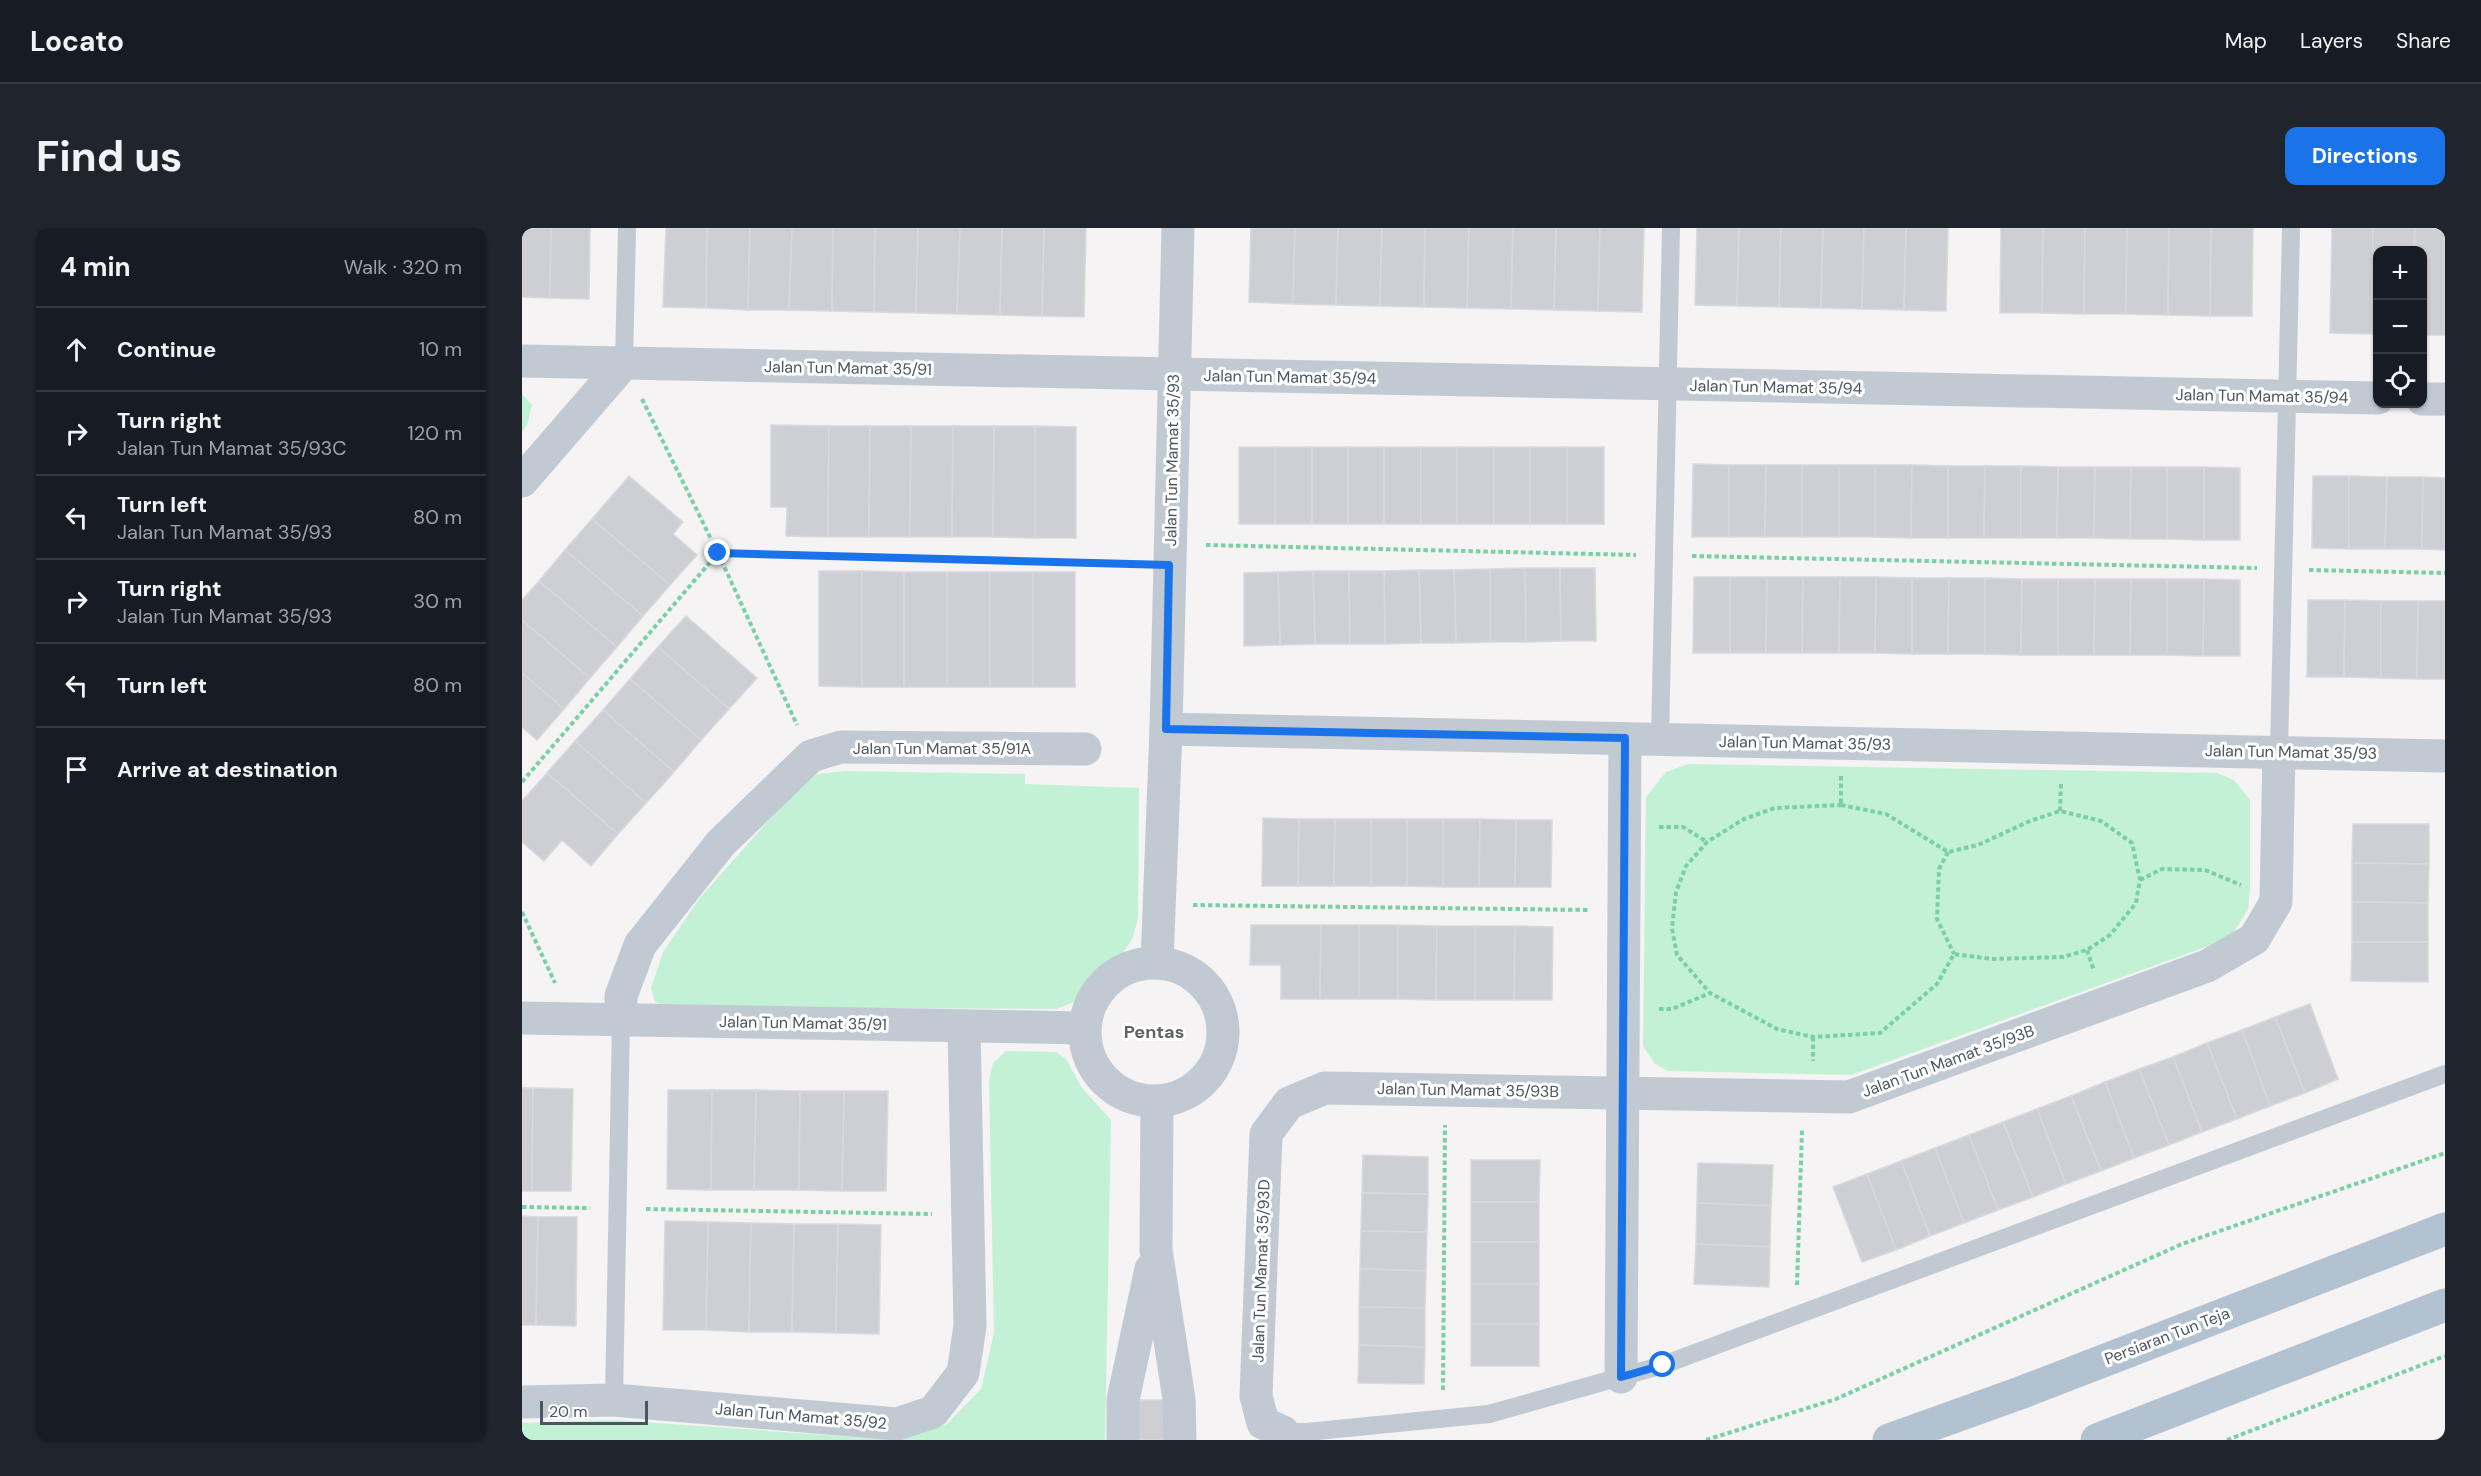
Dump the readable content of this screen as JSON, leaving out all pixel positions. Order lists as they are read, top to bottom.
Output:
{
  "streets": {
    "main road": ["Persiaran Tun Teja"],
    "street": [
      "Jalan Tun Mamat 35/91",
      "Jalan Tun Mamat 35/94",
      "Jalan Tun Mamat 35/93",
      "Jalan Tun Mamat 35/91A",
      "Jalan Tun Mamat 35/93B",
      "Jalan Tun Mamat 35/93D",
      "Jalan Tun Mamat 35/92"
    ]
  },
  "crossings": [
    ["Jalan Tun Mamat 35/91", "Jalan Tun Mamat 35/94"],
    ["Jalan Tun Mamat 35/91", "Jalan Tun Mamat 35/93"],
    ["Jalan Tun Mamat 35/91", "Jalan Tun Mamat 35/91A"],
    ["Jalan Tun Mamat 35/91", "Jalan Tun Mamat 35/92"],
    ["Jalan Tun Mamat 35/94", "Jalan Tun Mamat 35/93"],
    ["Jalan Tun Mamat 35/93", "Jalan Tun Mamat 35/93B"],
    ["Jalan Tun Mamat 35/93B", "Jalan Tun Mamat 35/93D"]
  ],
  "districts": ["Pentas"],
  "scale_bar": "20 m",
  "page": {
    "header": "Locato",
    "nav": ["Map", "Layers", "Share"],
    "buttons": "Directions",
    "title": "Find us",
    "heading": ["4 min", "Walk · 320 m"],
    "map_buttons": ["+", "−"],
    "list": [
      ["Continue", "10 m"],
      ["Turn right", "Jalan Tun Mamat 35/93C", "120 m"],
      ["Turn left", "Jalan Tun Mamat 35/93", "80 m"],
      ["Turn right", "Jalan Tun Mamat 35/93", "30 m"],
      ["Turn left", "80 m"],
      "Arrive at destination"
    ],
    "scale": "20 m"
  }
}
